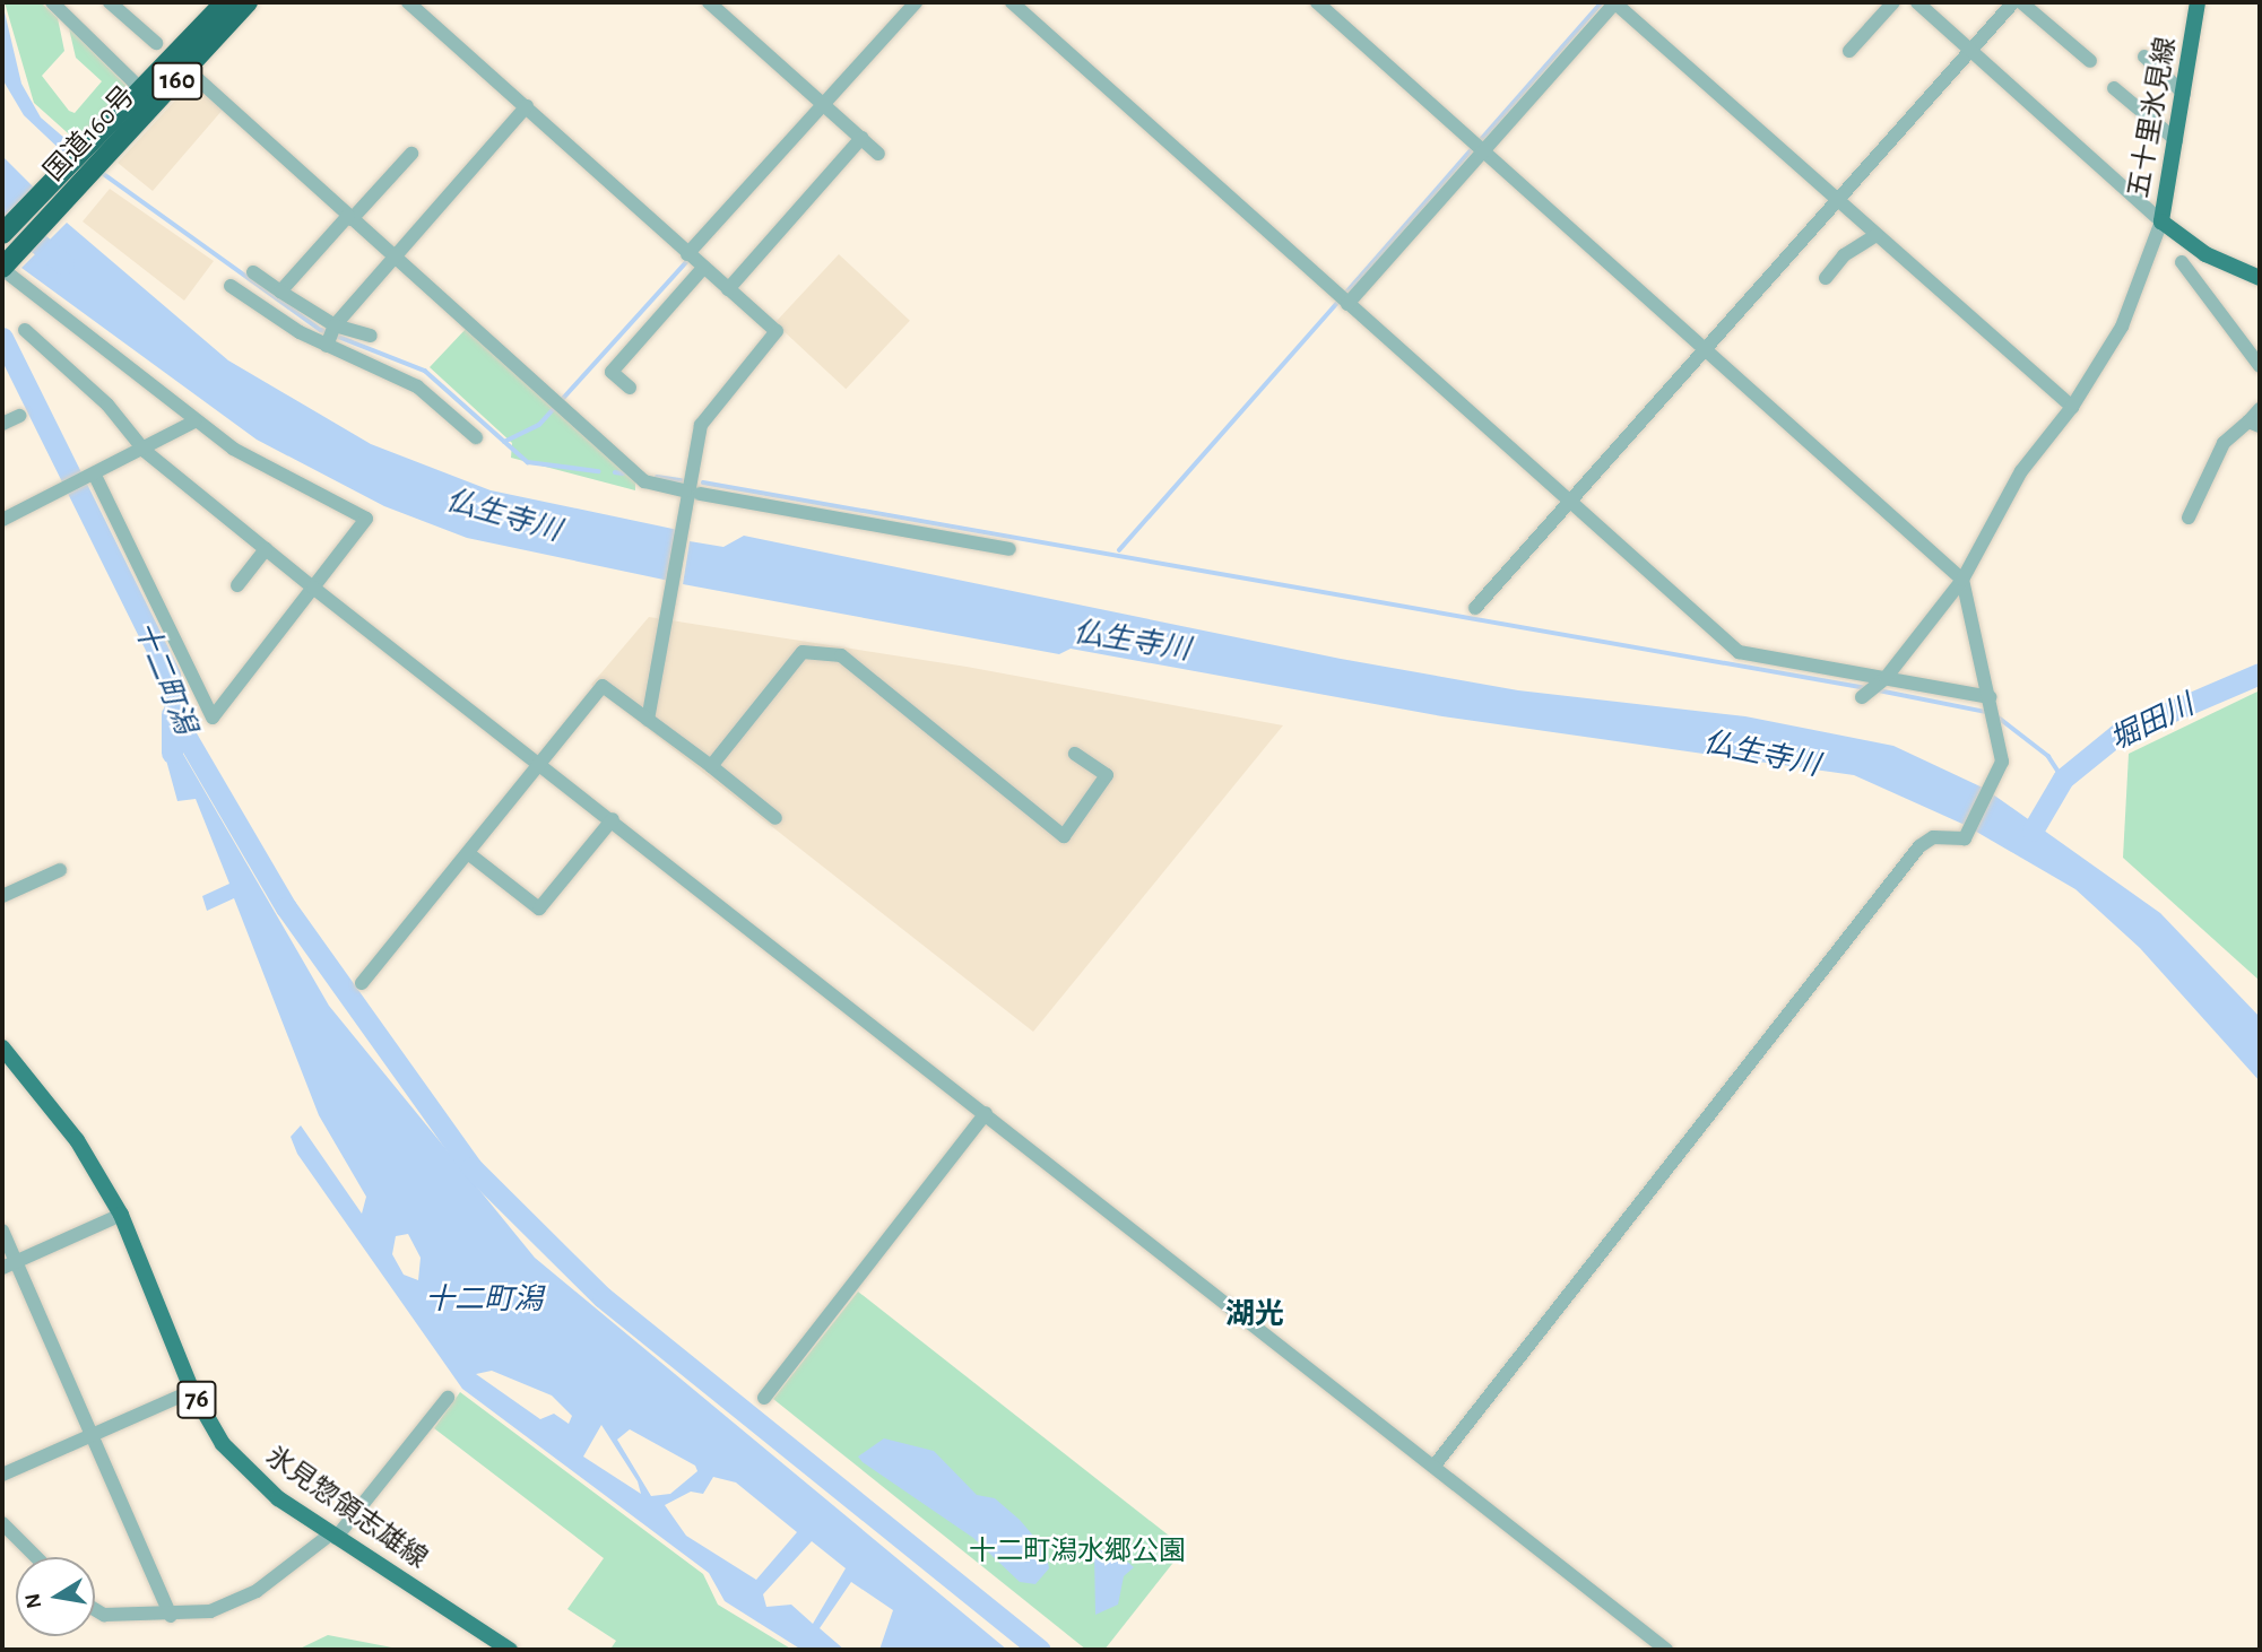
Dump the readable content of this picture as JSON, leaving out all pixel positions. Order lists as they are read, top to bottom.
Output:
{
  "streets": {
    "highway": ["160", "国道160号"],
    "main road": ["五十里氷見線", "76", "氷見惣領志雄線"]
  },
  "districts": ["湖光"],
  "water": ["仏生寺川", "十二町潟", "堀田川"],
  "parks": ["十二町潟水郷公園"],
  "north": "left"
}
